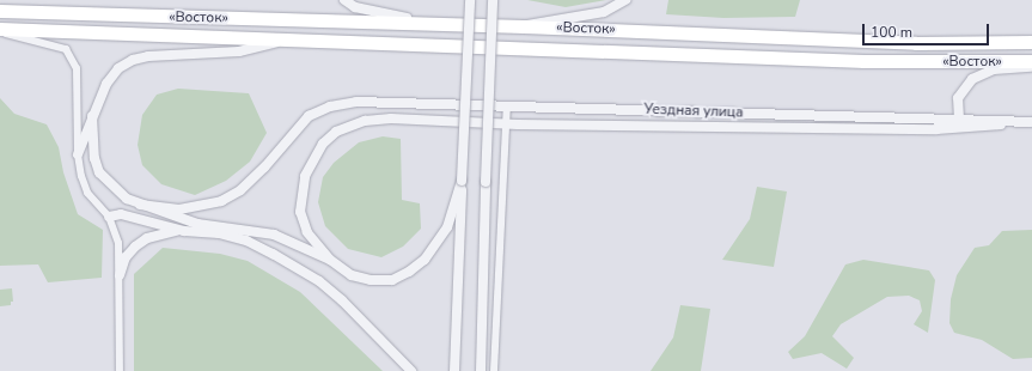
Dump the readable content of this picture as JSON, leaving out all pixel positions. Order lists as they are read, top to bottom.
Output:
{
  "streets": {
    "highway": ["«Восток»"],
    "street": ["Уездная улица"]
  },
  "scale_bar": "100 m"
}
